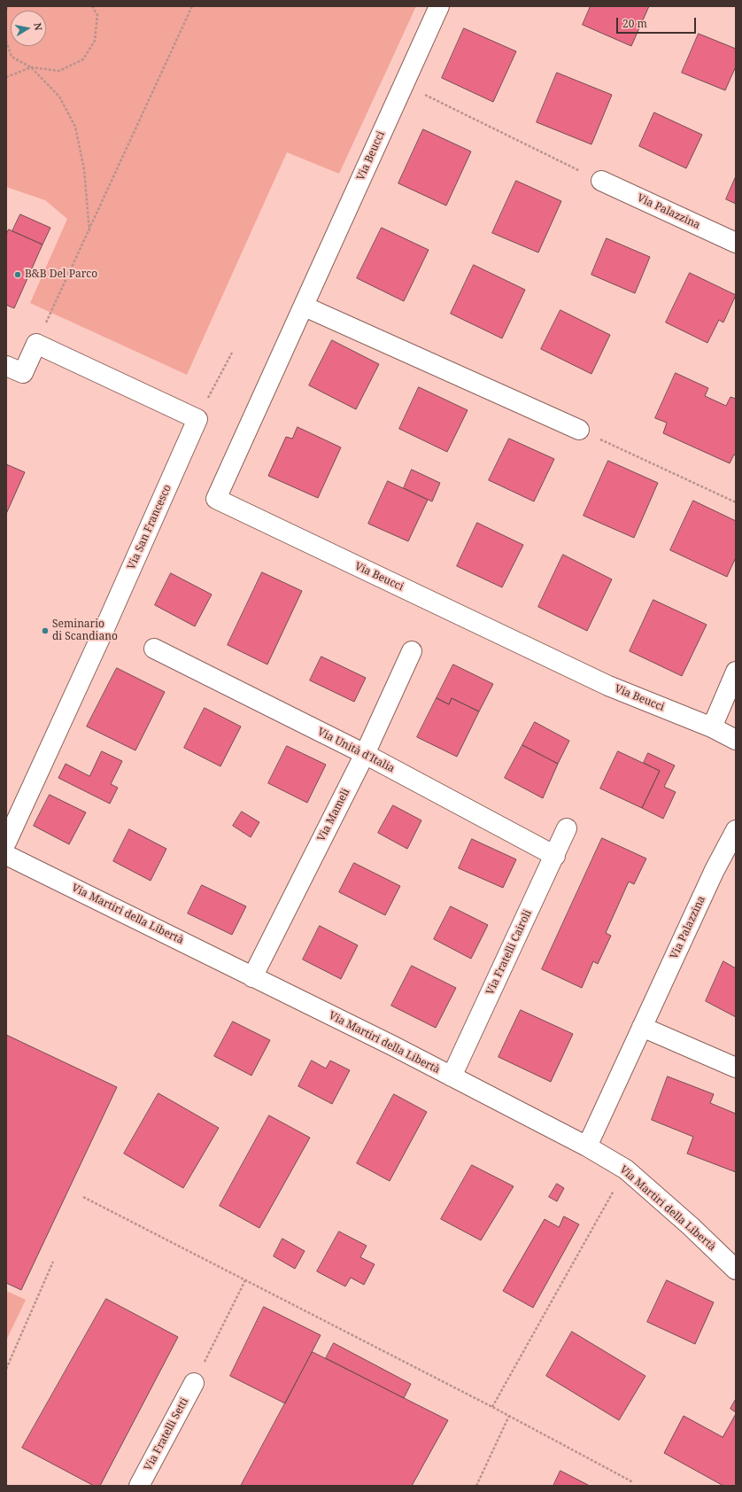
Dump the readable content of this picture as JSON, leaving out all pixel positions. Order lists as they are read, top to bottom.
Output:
{
  "streets": {
    "street": [
      "Via Beucci",
      "Via Palazzina",
      "Via San Francesco",
      "Via Unità d'Italia",
      "Via Mameli",
      "Via Martiri della Libertà",
      "Via Fratelli Cairoli",
      "Via Fratelli Setti"
    ]
  },
  "crossings": [
    ["Via Palazzina", "Via Martiri della Libertà"],
    ["Via Unità d'Italia", "Via Mameli"],
    ["Via Unità d'Italia", "Via Fratelli Cairoli"],
    ["Via Mameli", "Via Martiri della Libertà"],
    ["Via Martiri della Libertà", "Via Fratelli Cairoli"]
  ],
  "places": ["B&B Del Parco", "Seminario di Scandiano"],
  "scale_bar": "20 m",
  "north": "right"
}
